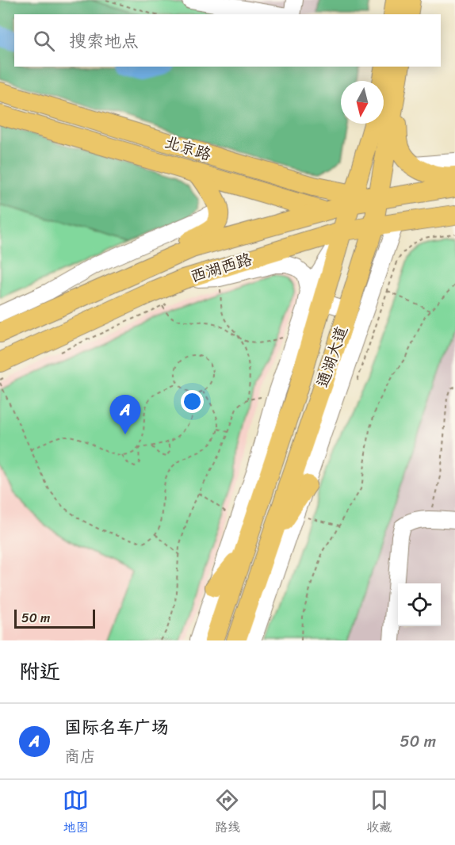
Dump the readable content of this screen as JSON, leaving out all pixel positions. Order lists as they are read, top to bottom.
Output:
{
  "streets": {
    "main road": ["北京路", "西湖西路", "通湖大道"]
  },
  "crossings": [
    ["北京路", "西湖西路"],
    ["北京路", "通湖大道"],
    ["西湖西路", "通湖大道"]
  ],
  "scale_bar": "50 m",
  "north": "bottom",
  "page": {
    "search": "搜索地点",
    "pins": "A",
    "scale": "50 m",
    "heading": "附近",
    "list": [
      {
        "mark": "A",
        "name": "国际名车广场",
        "note": "商店",
        "value": "50 m"
      }
    ],
    "nav": ["地图", "路线", "收藏"]
  }
}
